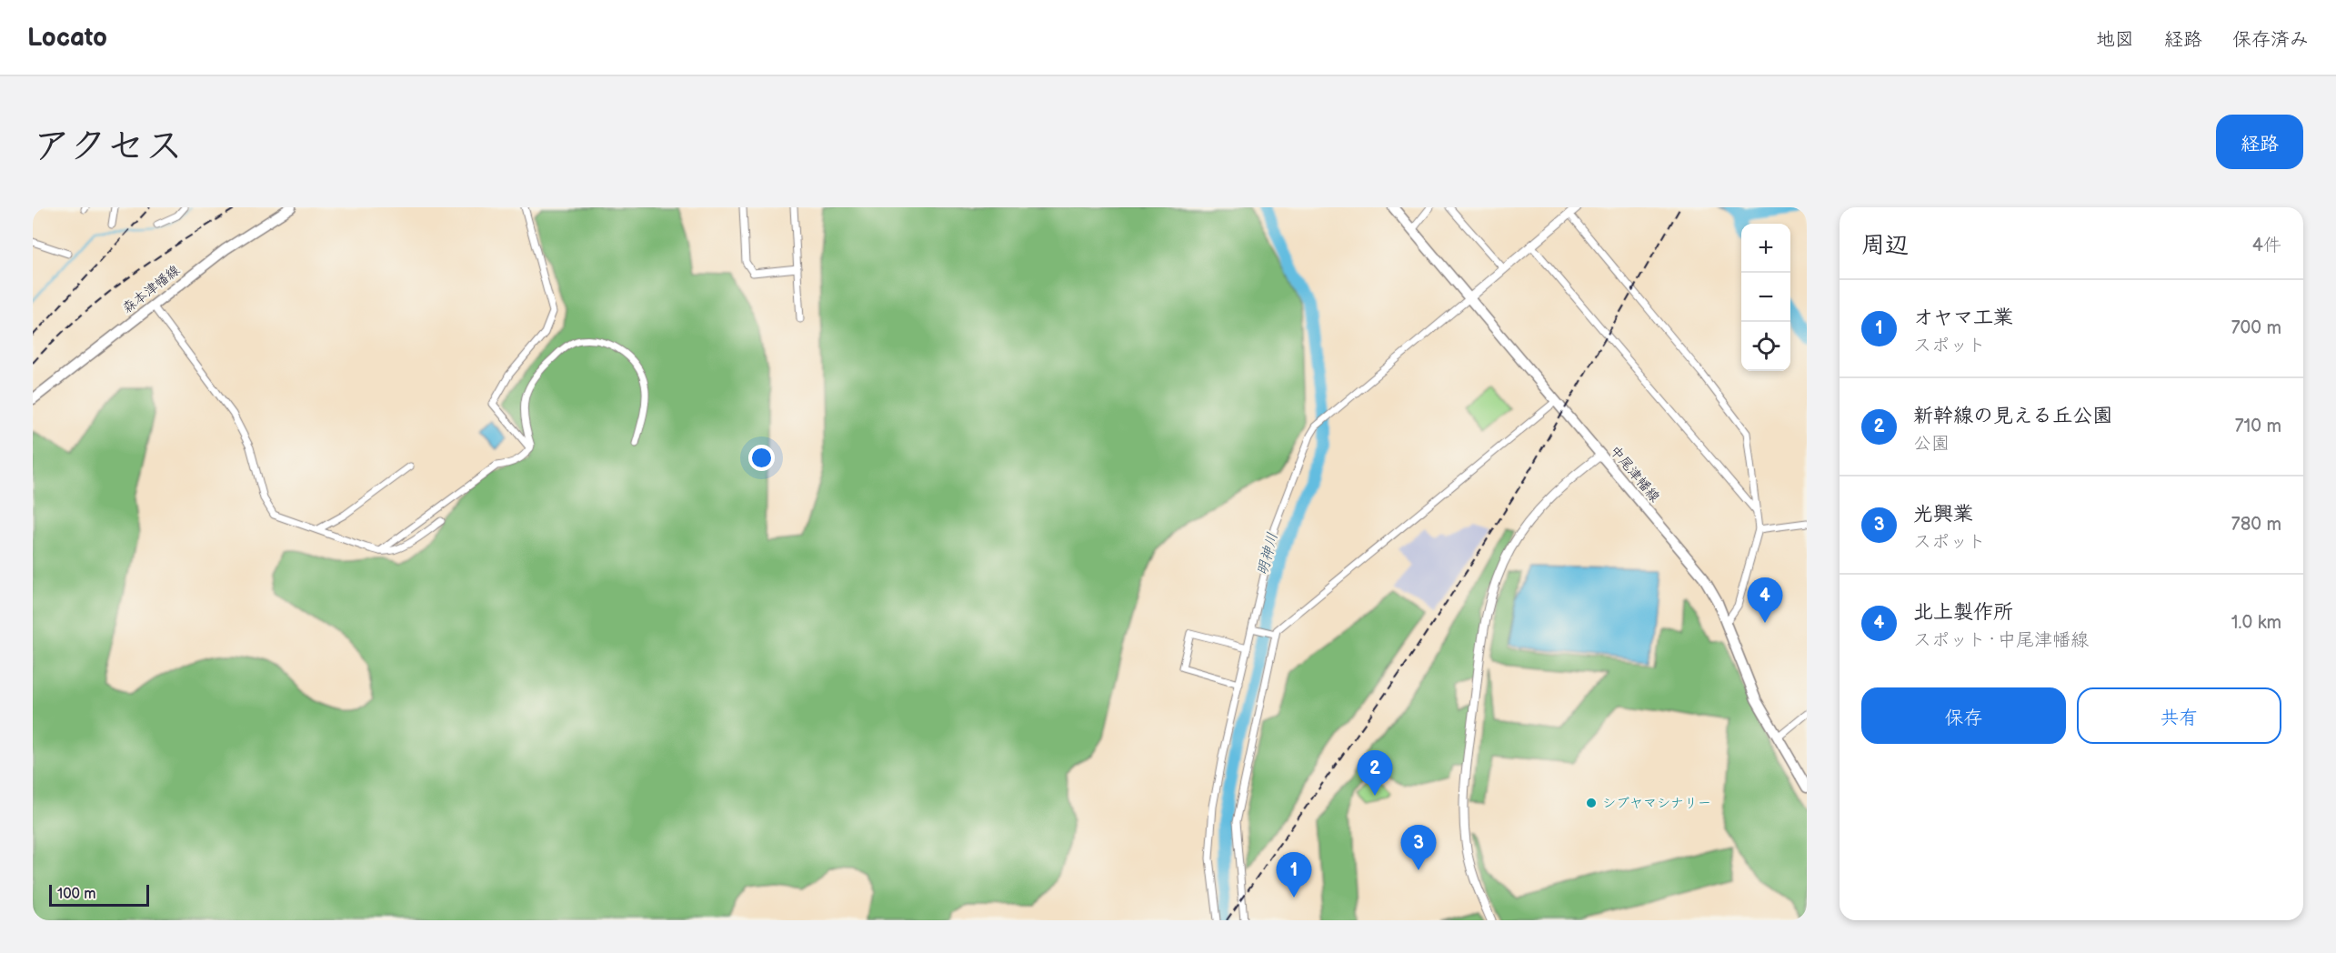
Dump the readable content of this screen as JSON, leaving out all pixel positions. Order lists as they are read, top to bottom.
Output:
{
  "streets": {
    "main road": ["森本津幡線", "中尾津幡線"]
  },
  "water": ["明神川"],
  "places": ["シブヤマシナリー"],
  "scale_bar": "100 m",
  "page": {
    "header": "Locato",
    "nav": ["地図", "経路", "保存済み"],
    "title": "アクセス",
    "buttons": [
      "経路",
      ["保存", "共有"]
    ],
    "heading": ["周辺", "4件"],
    "map_buttons": ["+", "−"],
    "list": [
      {
        "mark": "1",
        "name": "オヤマ工業",
        "note": "スポット",
        "value": "700 m"
      },
      {
        "mark": "2",
        "name": "新幹線の見える丘公園",
        "note": "公園",
        "value": "710 m"
      },
      {
        "mark": "3",
        "name": "光興業",
        "note": "スポット",
        "value": "780 m"
      },
      {
        "mark": "4",
        "name": "北上製作所",
        "note": "スポット · 中尾津幡線",
        "value": "1.0 km"
      }
    ],
    "pins": [
      "4",
      "2",
      "3",
      "1"
    ],
    "scale": "100 m"
  }
}
